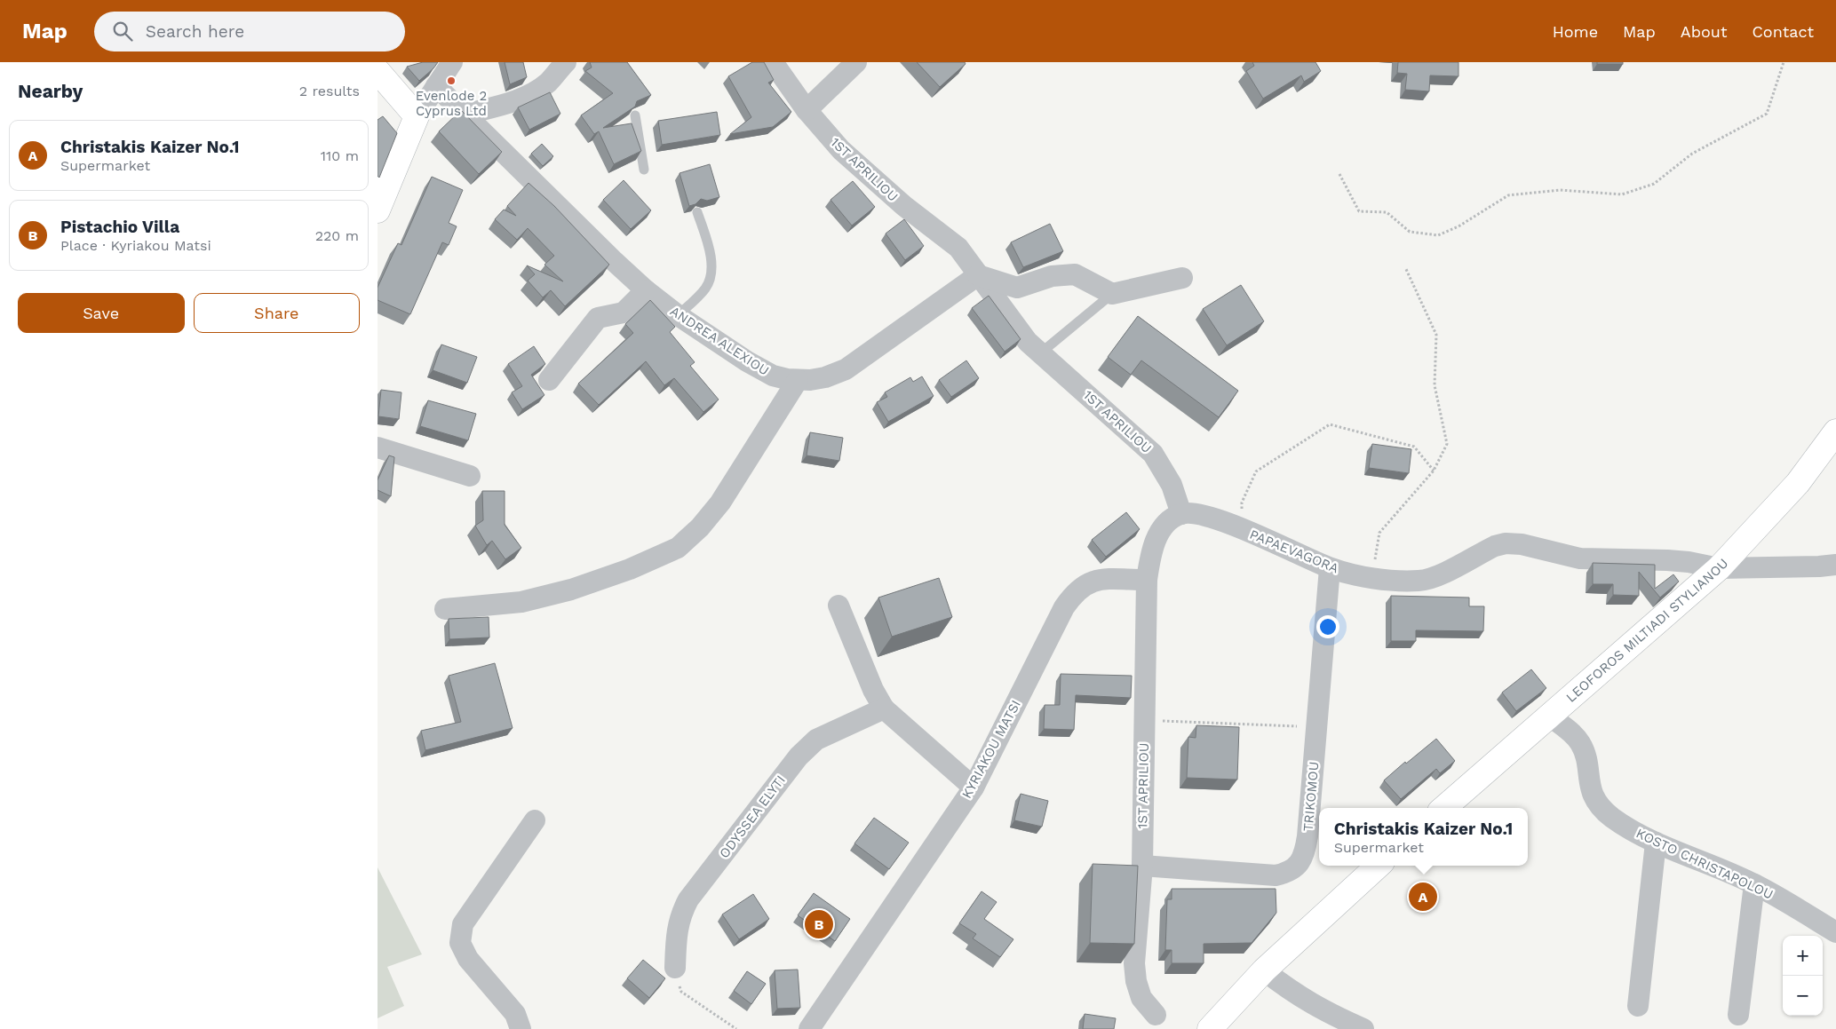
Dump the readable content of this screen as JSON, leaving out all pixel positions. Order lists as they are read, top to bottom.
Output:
{
  "streets": {
    "main road": ["LEOFOROS MILTIADI STYLIANOU"],
    "street": [
      "1ST APRILIOU",
      "ANDREA ALEXIOU",
      "PAPAEVAGORA",
      "KYRIAKOU MATSI",
      "TRIKOMOU",
      "ODYSSEA ELYTI",
      "KOSTO CHRISTAPOLOU"
    ]
  },
  "crossings": [
    ["1ST APRILIOU", "ANDREA ALEXIOU"],
    ["1ST APRILIOU", "PAPAEVAGORA"],
    ["1ST APRILIOU", "KYRIAKOU MATSI"],
    ["1ST APRILIOU", "TRIKOMOU"],
    ["PAPAEVAGORA", "LEOFOROS MILTIADI STYLIANOU"],
    ["PAPAEVAGORA", "TRIKOMOU"],
    ["LEOFOROS MILTIADI STYLIANOU", "KOSTO CHRISTAPOLOU"]
  ],
  "places": ["Evenlode 2 Cyprus Ltd"],
  "page": {
    "header": "Map",
    "search": "Search here",
    "nav": [
      "Home",
      "Map",
      "About",
      "Contact"
    ],
    "heading": ["Nearby", "2 results"],
    "list": [
      {
        "mark": "A",
        "name": "Christakis Kaizer No.1",
        "note": "Supermarket",
        "value": "110 m"
      },
      {
        "mark": "B",
        "name": "Pistachio Villa",
        "note": "Place · Kyriakou Matsi",
        "value": "220 m"
      }
    ],
    "buttons": ["Save", "Share"],
    "popup": ["Christakis Kaizer No.1", "Supermarket"],
    "pins": ["A", "B"],
    "map_buttons": ["+", "−"]
  }
}
